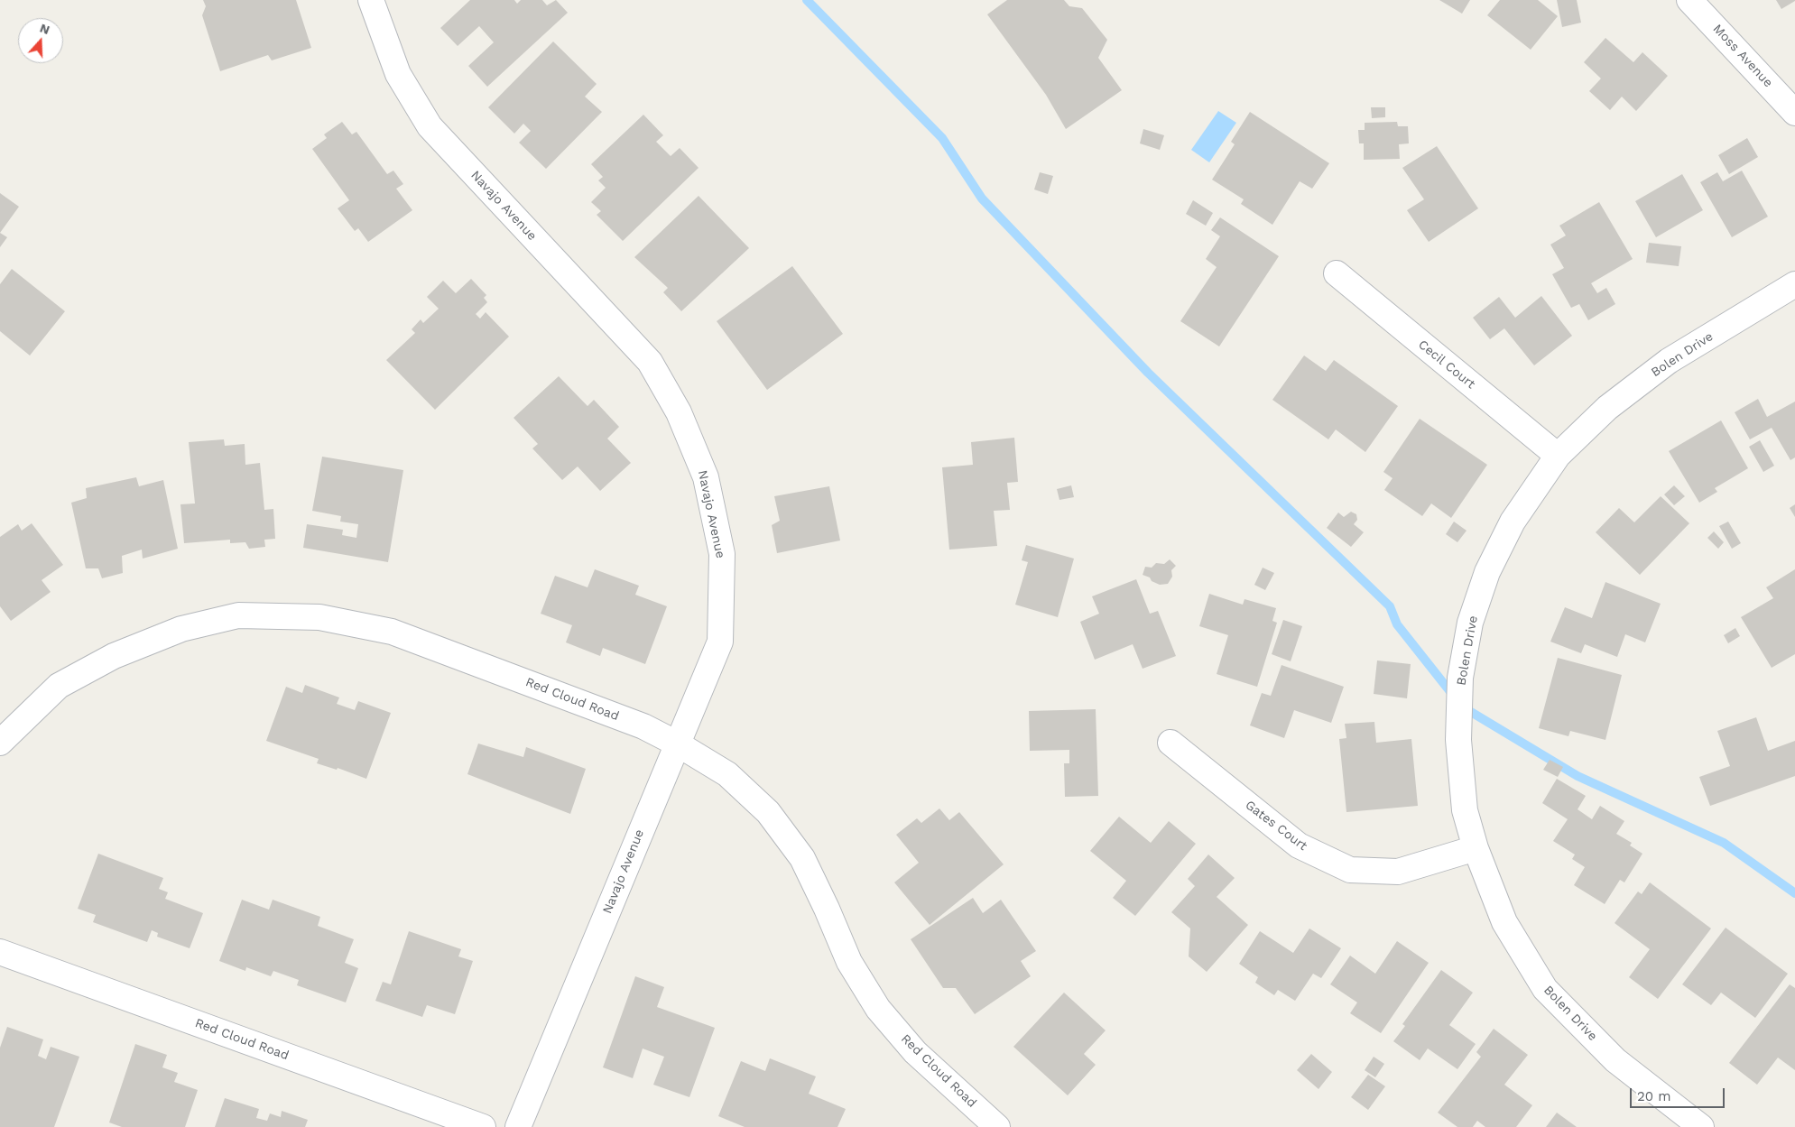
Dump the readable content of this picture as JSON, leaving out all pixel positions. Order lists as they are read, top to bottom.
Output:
{
  "streets": {
    "street": [
      "Moss Avenue",
      "Navajo Avenue",
      "Bolen Drive",
      "Cecil Court",
      "Red Cloud Road",
      "Gates Court"
    ]
  },
  "crossings": [
    ["Navajo Avenue", "Red Cloud Road"],
    ["Bolen Drive", "Cecil Court"],
    ["Bolen Drive", "Gates Court"]
  ],
  "scale_bar": "20 m",
  "north": "top"
}
